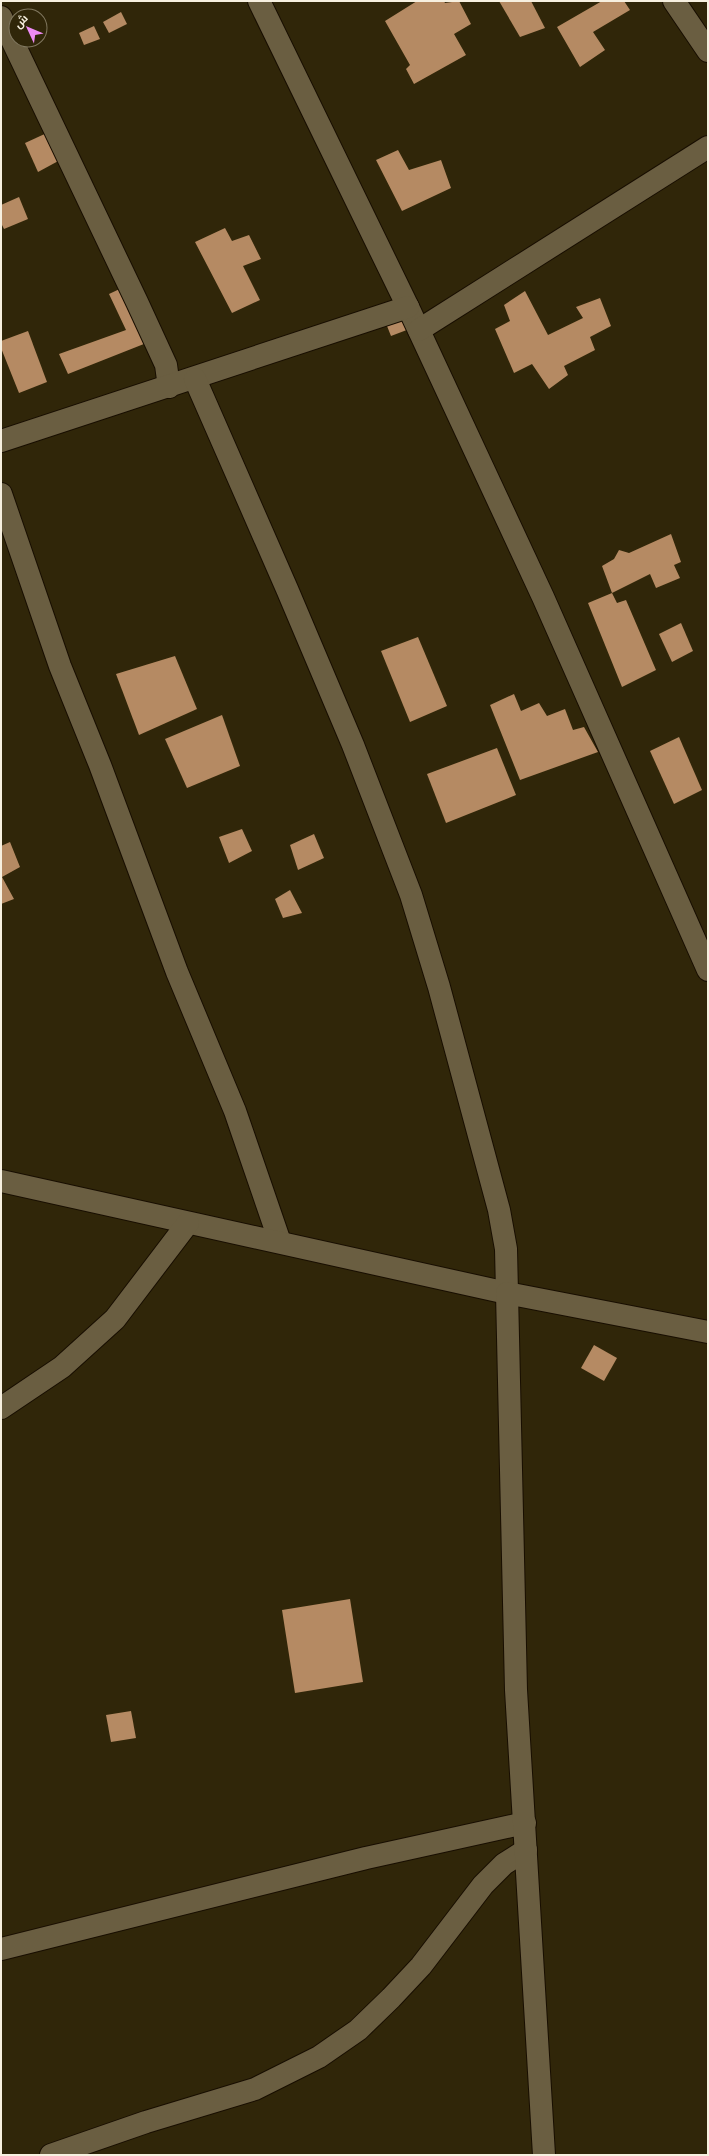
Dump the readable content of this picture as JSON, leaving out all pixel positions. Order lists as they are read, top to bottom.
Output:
{
  "north": "top left"
}
